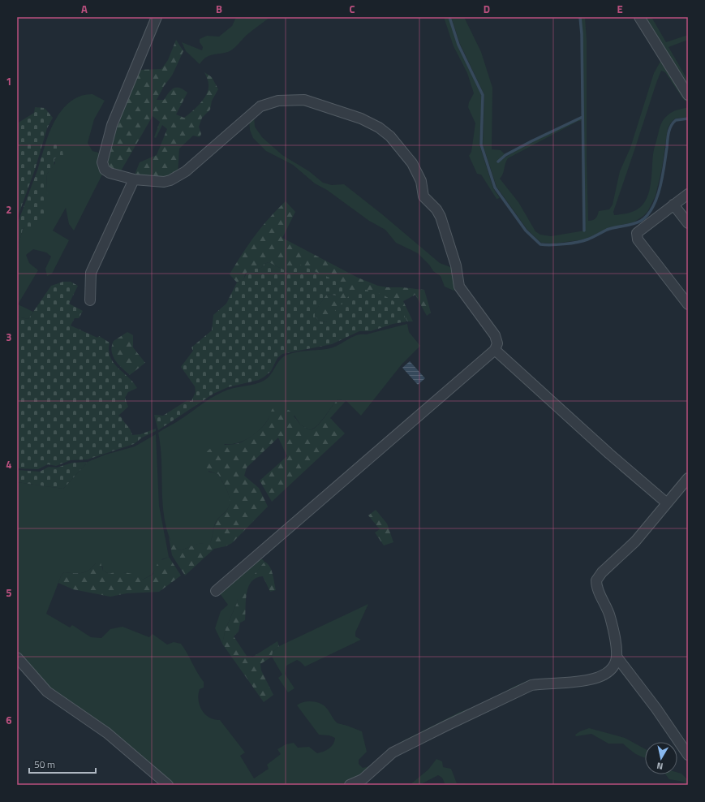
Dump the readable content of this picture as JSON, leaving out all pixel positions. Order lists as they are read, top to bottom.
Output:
{
  "scale_bar": "50 m",
  "north": "bottom",
  "grid": {
    "columns": [
      "A",
      "B",
      "C",
      "D",
      "E"
    ],
    "rows": [
      "1",
      "2",
      "3",
      "4",
      "5",
      "6"
    ]
  }
}
